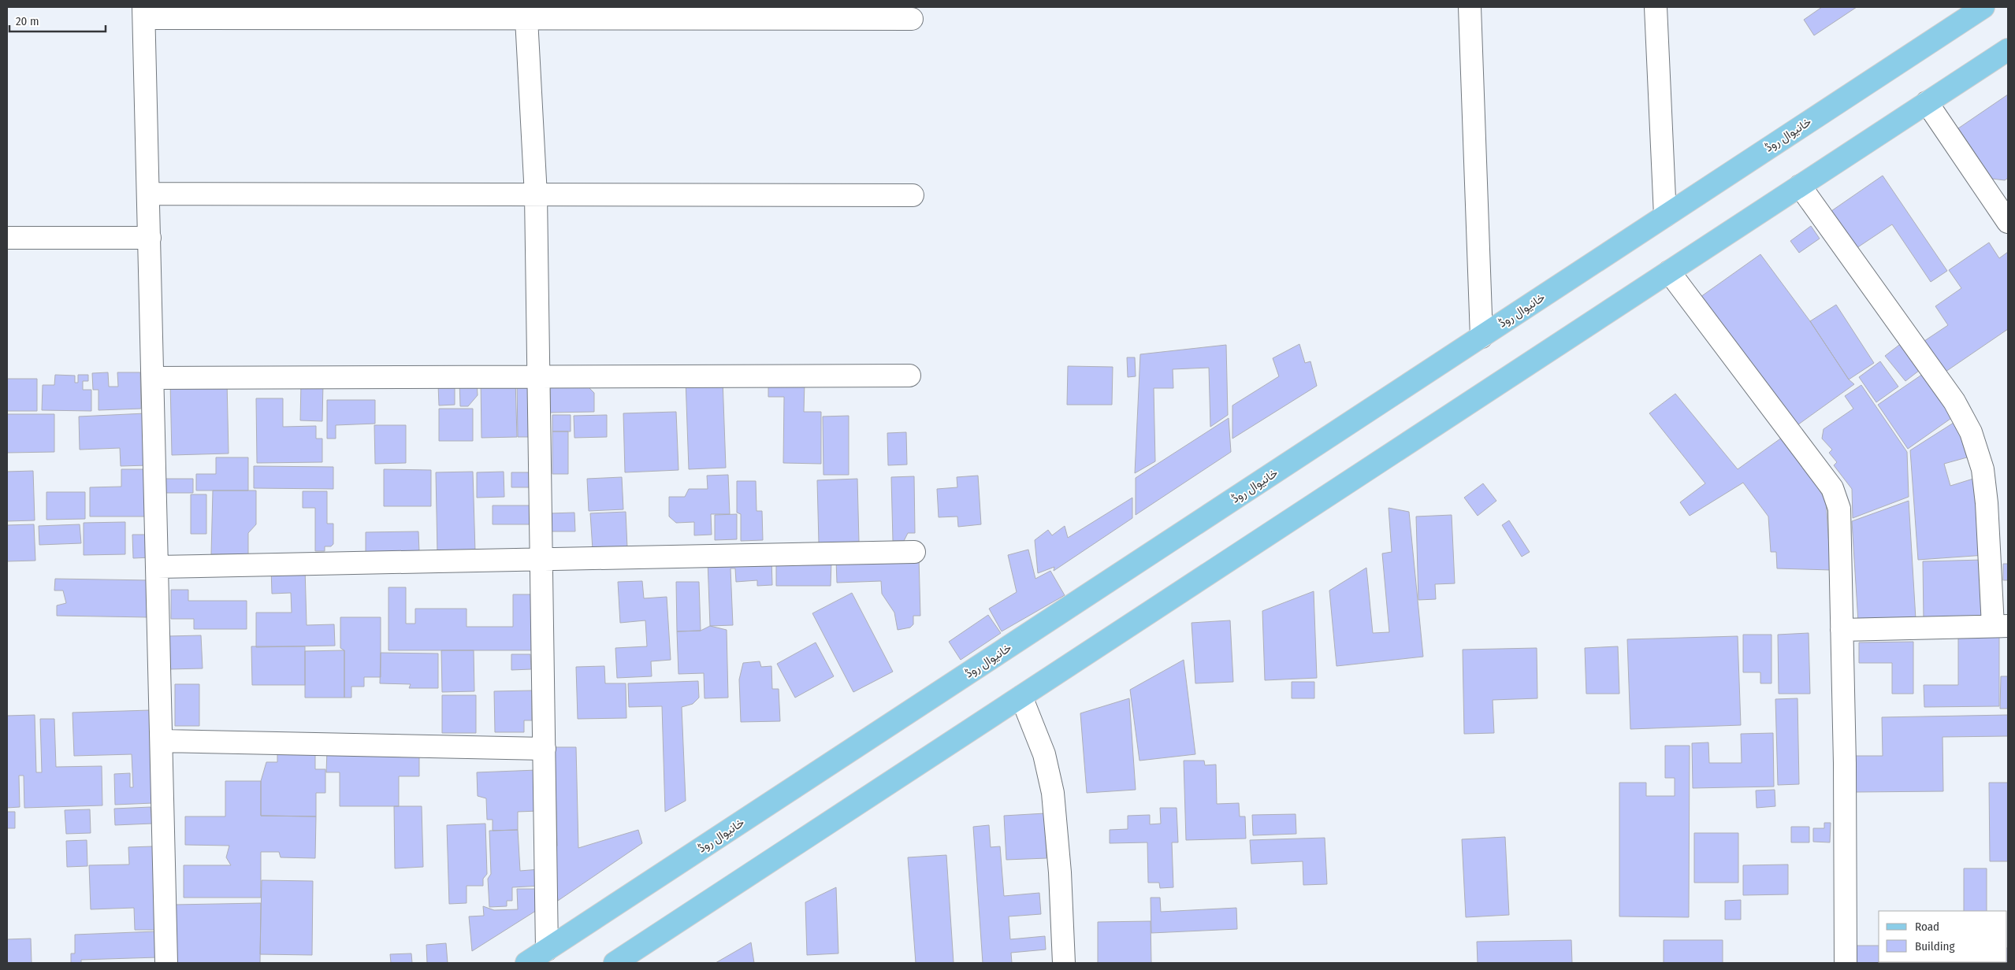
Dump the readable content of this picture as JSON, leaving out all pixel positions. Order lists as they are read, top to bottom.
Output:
{
  "streets": {
    "main road": ["خانیوال روڈ"]
  },
  "legend": ["Road", "Building"],
  "scale_bar": "20 m"
}
